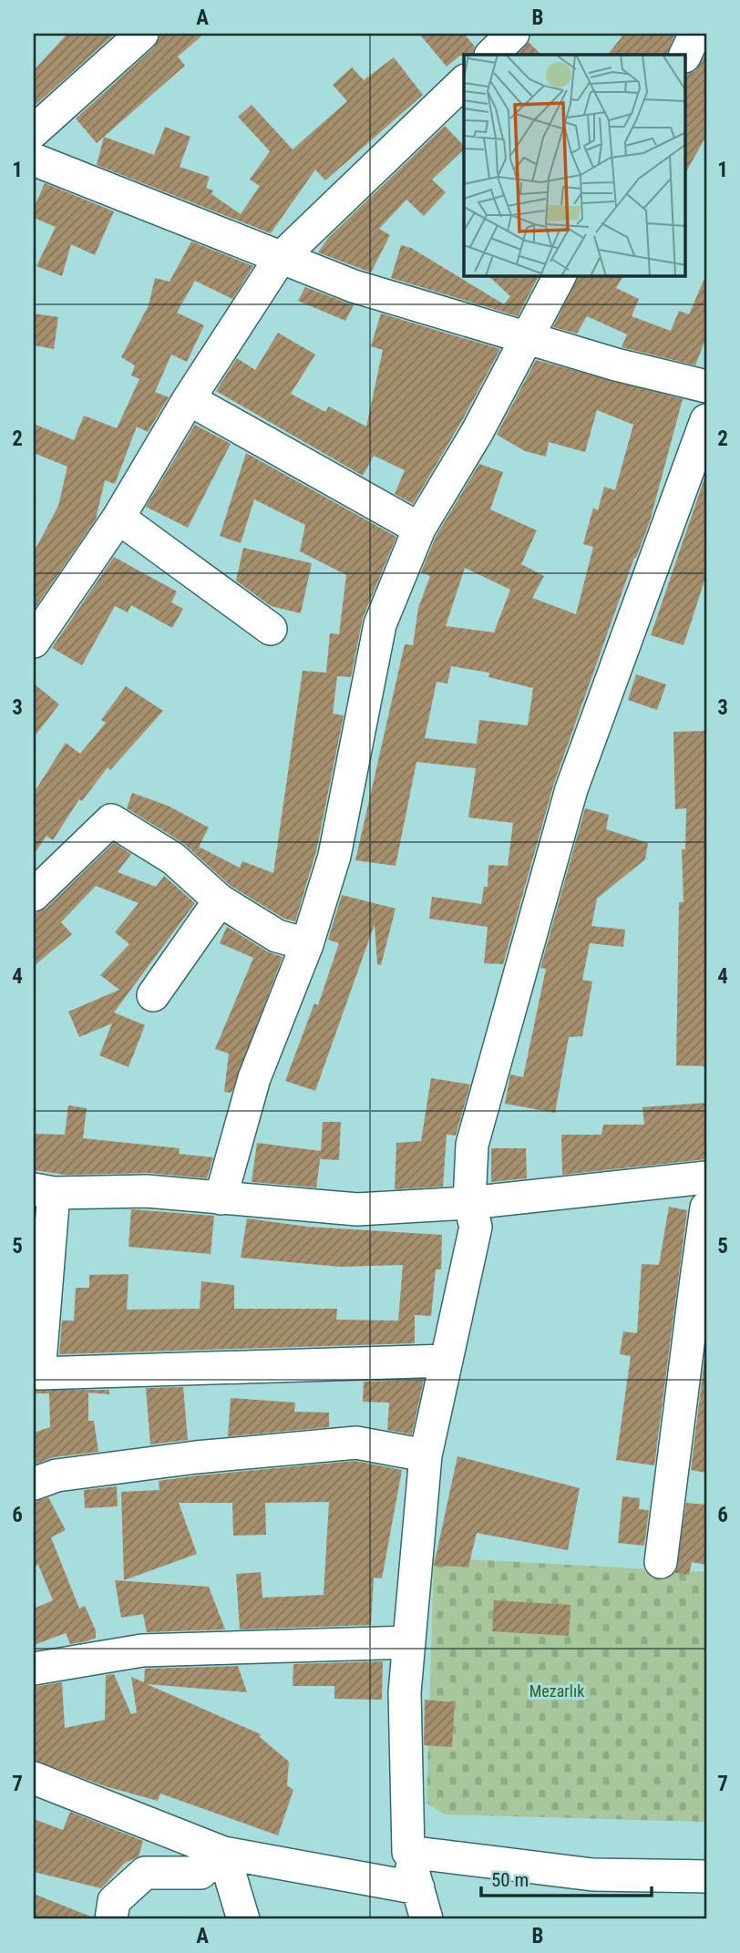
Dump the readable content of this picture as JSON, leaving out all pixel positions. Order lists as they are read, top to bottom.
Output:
{
  "parks": ["Mezarlık"],
  "scale_bar": "50 m",
  "grid": {
    "columns": ["A", "B"],
    "rows": [
      "1",
      "2",
      "3",
      "4",
      "5",
      "6",
      "7"
    ]
  }
}
